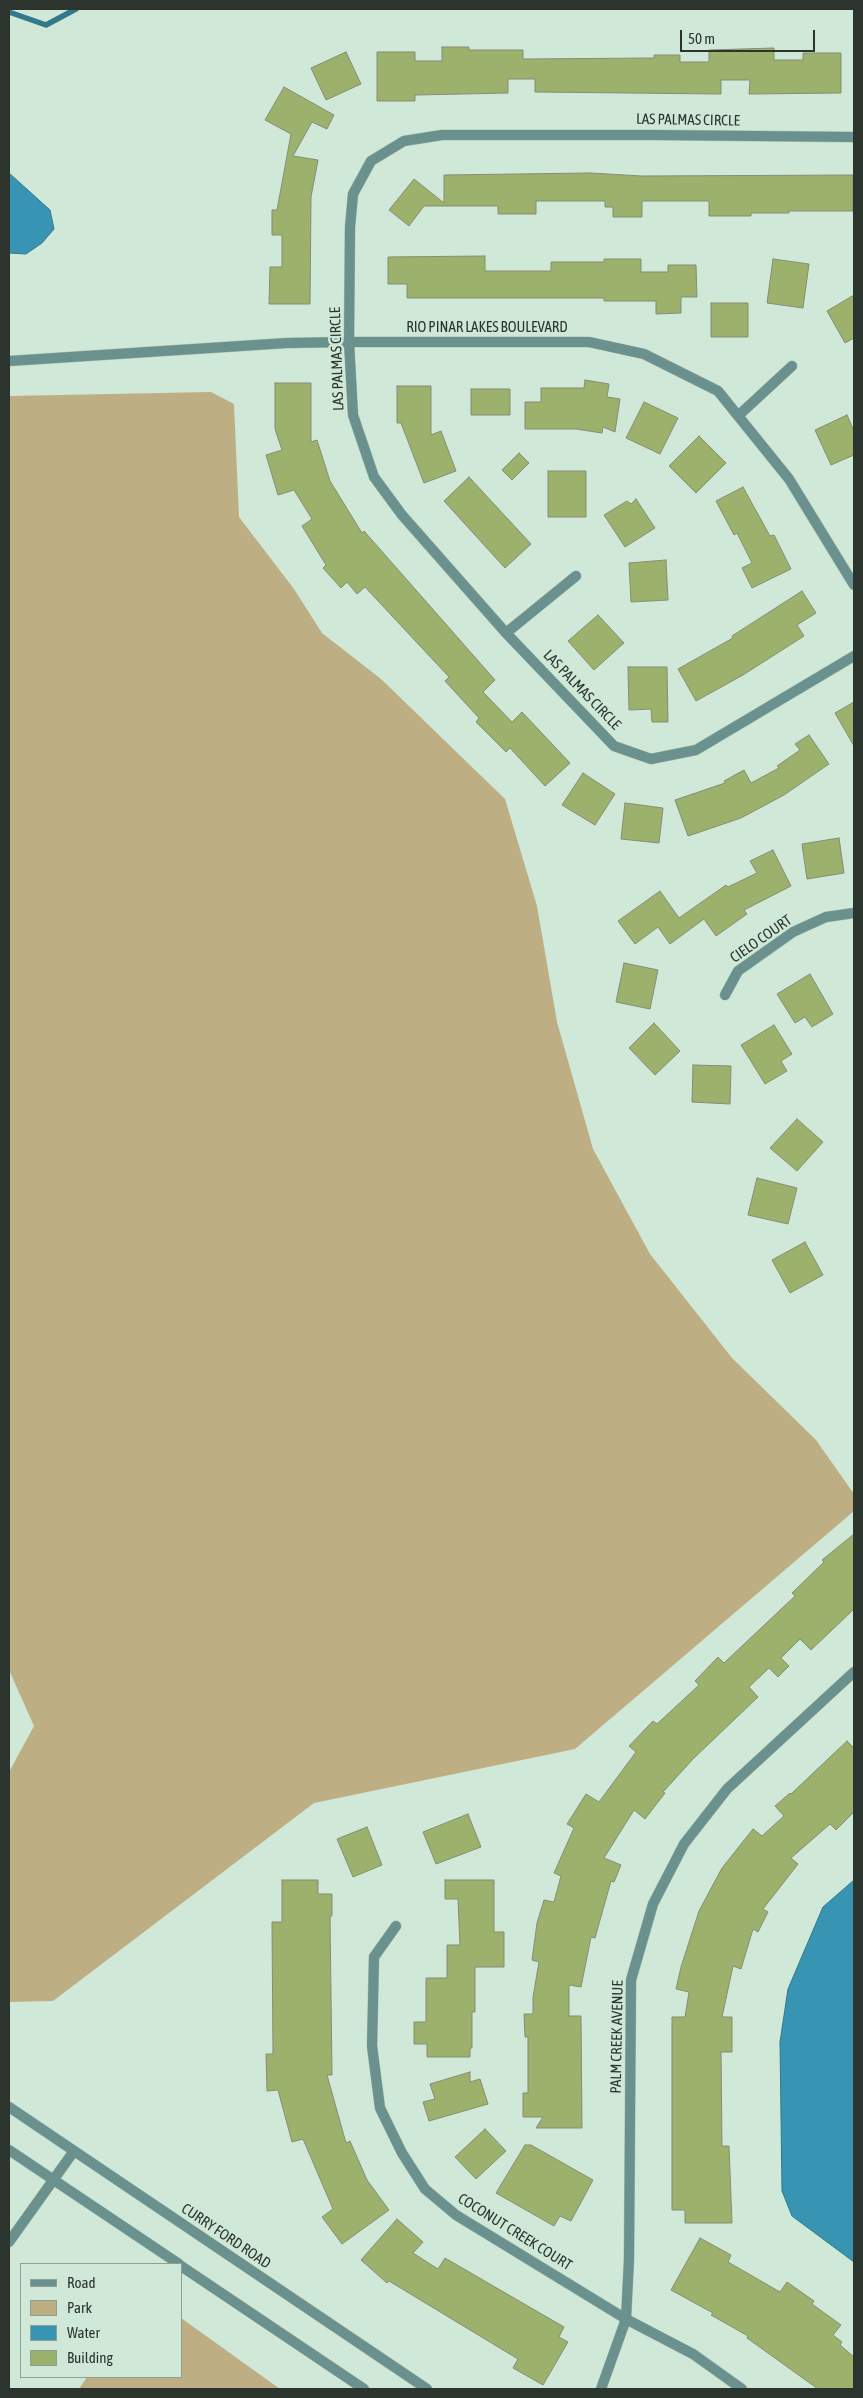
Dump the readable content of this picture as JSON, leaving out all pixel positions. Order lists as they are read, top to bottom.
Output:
{
  "streets": {
    "street": [
      "LAS PALMAS CIRCLE",
      "RIO PINAR LAKES BOULEVARD",
      "CIELO COURT",
      "PALM CREEK AVENUE",
      "COCONUT CREEK COURT",
      "CURRY FORD ROAD"
    ]
  },
  "crossings": [
    ["LAS PALMAS CIRCLE", "RIO PINAR LAKES BOULEVARD"],
    ["PALM CREEK AVENUE", "COCONUT CREEK COURT"]
  ],
  "legend": [
    "Road",
    "Park",
    "Water",
    "Building"
  ],
  "scale_bar": "50 m"
}
